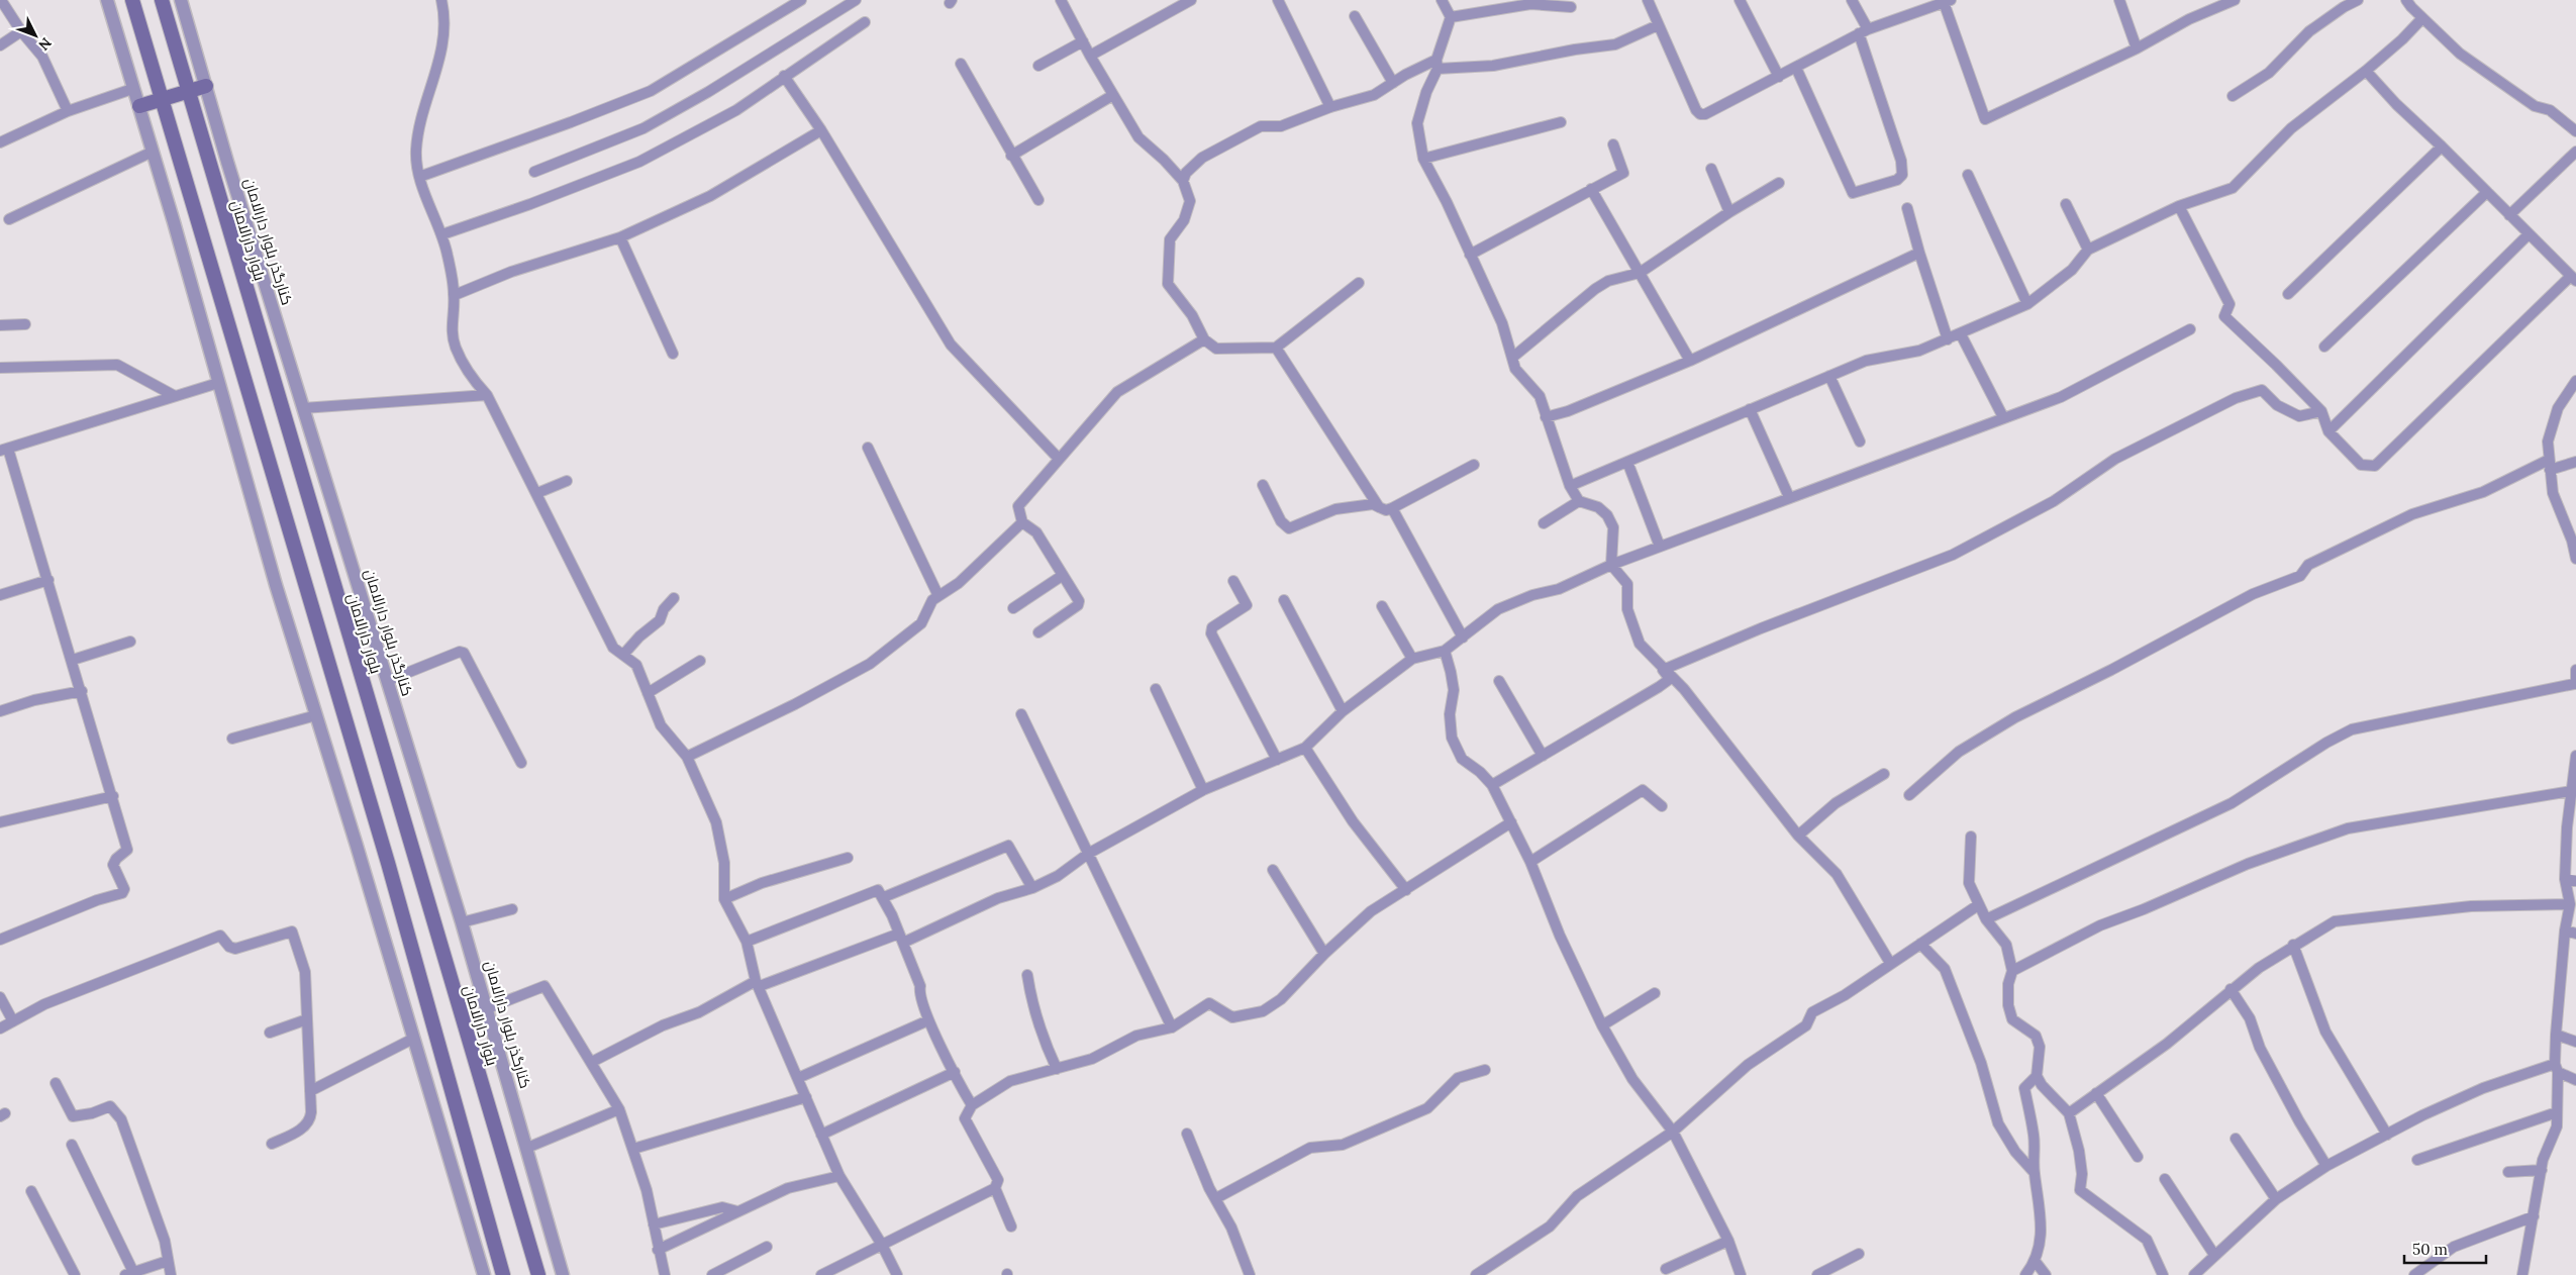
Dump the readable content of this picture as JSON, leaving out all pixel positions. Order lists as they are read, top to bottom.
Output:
{
  "streets": {
    "main road": ["بلوار دارالامان"],
    "street": ["کنارگذر بلوار دارالامان"]
  },
  "scale_bar": "50 m",
  "north": "bottom right"
}
